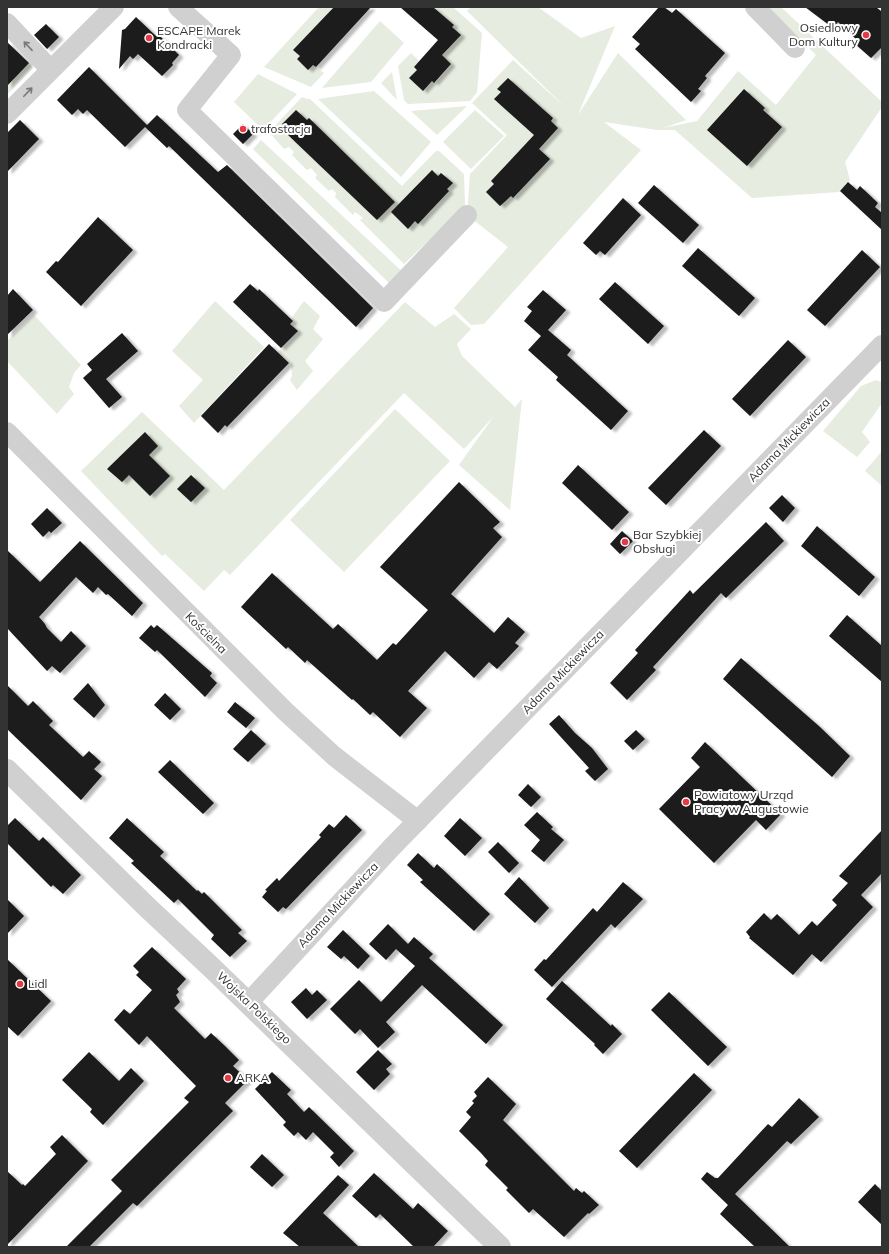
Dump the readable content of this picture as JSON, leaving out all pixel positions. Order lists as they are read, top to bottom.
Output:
{
  "streets": {
    "street": ["Adama Mickiewicza", "Kościelna", "Wojska Polskiego"]
  },
  "crossings": [
    ["Adama Mickiewicza", "Kościelna"],
    ["Adama Mickiewicza", "Wojska Polskiego"]
  ],
  "places": [
    "Osiedlowy Dom Kultury",
    "ESCAPE Marek Kondracki",
    "trafostacja",
    "Bar Szybkiej Obsługi",
    "Powiatowy Urząd Pracy w Augustowie",
    "Lidl",
    "ARKA"
  ]
}
